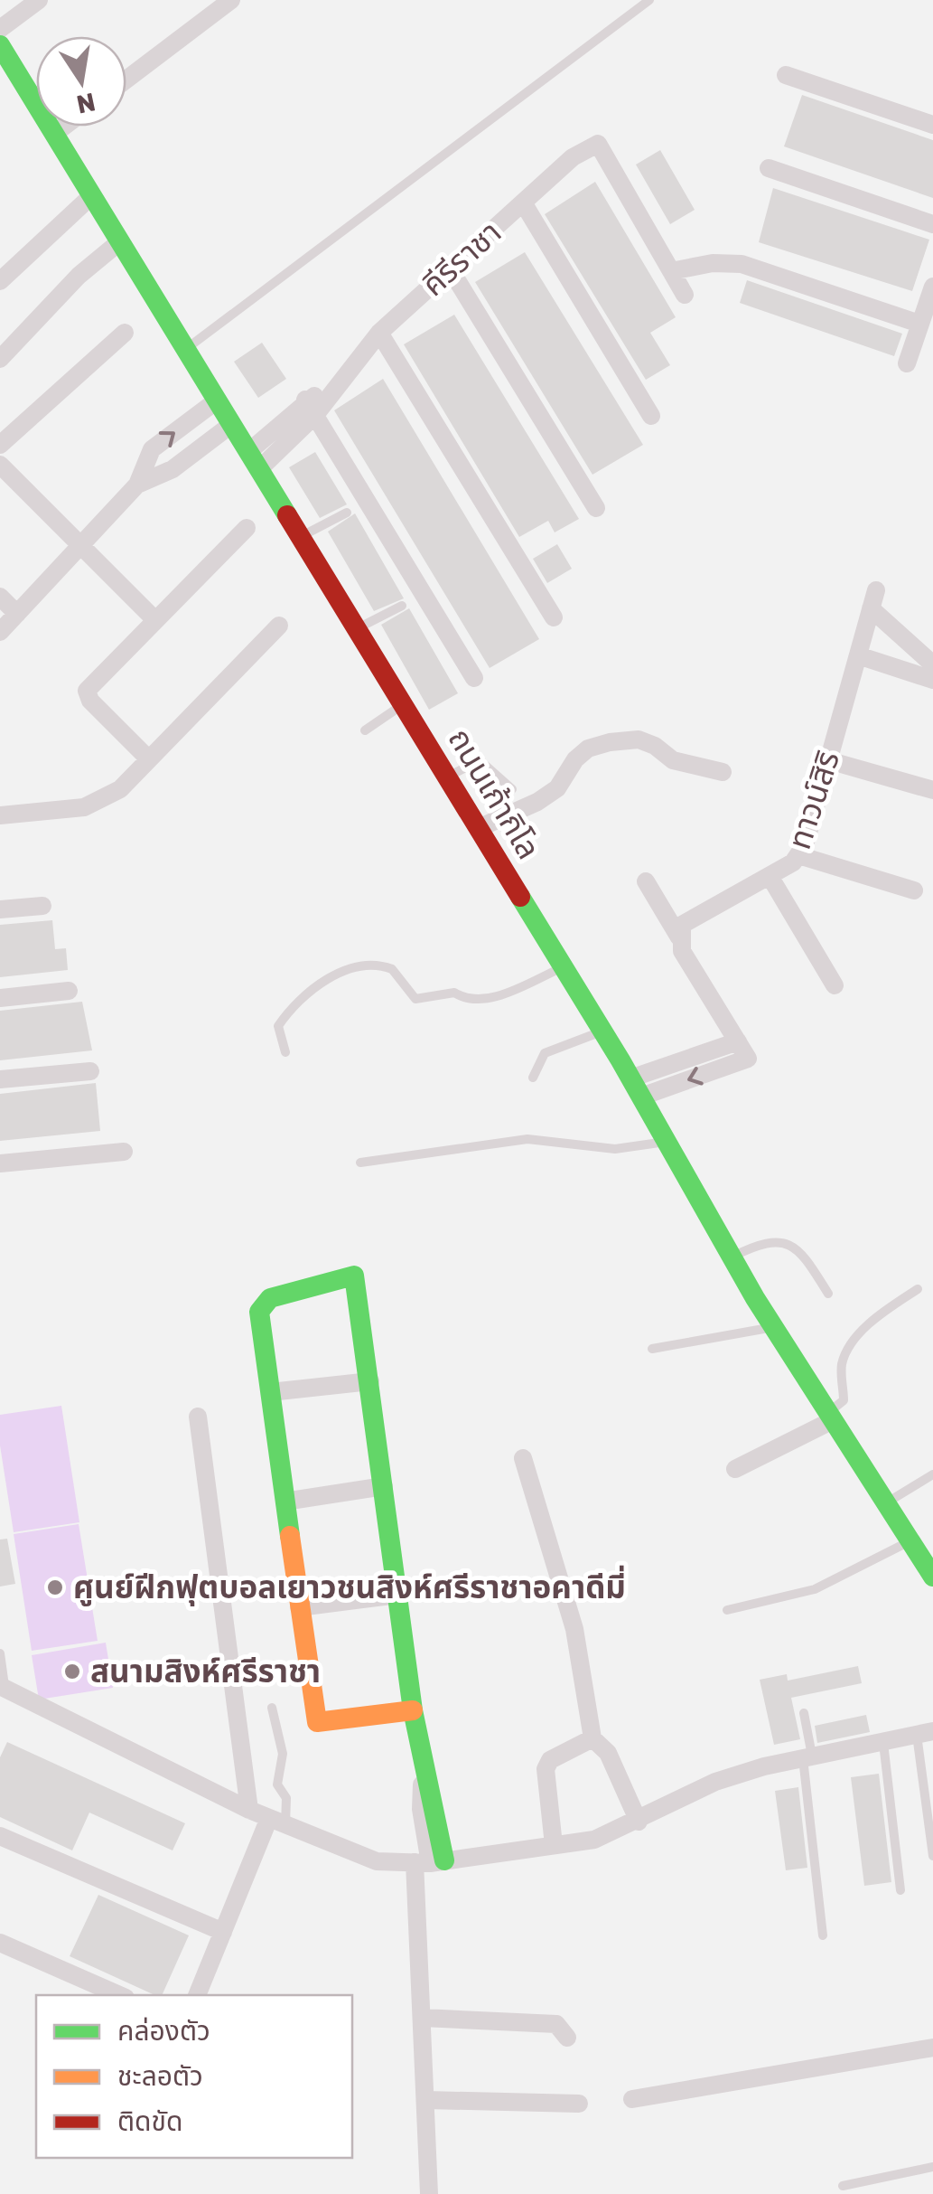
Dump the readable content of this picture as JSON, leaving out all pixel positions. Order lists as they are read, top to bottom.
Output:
{
  "streets": {
    "main road": ["ถนนเก้ากิโล"],
    "street": ["คีรีราชา", "ทาวน์สิริ"]
  },
  "crossings": [
    ["คีรีราชา", "ถนนเก้ากิโล"]
  ],
  "places": ["ศูนย์ฝีกฟุตบอลเยาวชนสิงห์ศรีราชาอคาดีมี่", "สนามสิงห์ศรีราชา"],
  "legend": ["คล่องตัว", "ชะลอตัว", "ติดขัด"],
  "north": "bottom"
}
